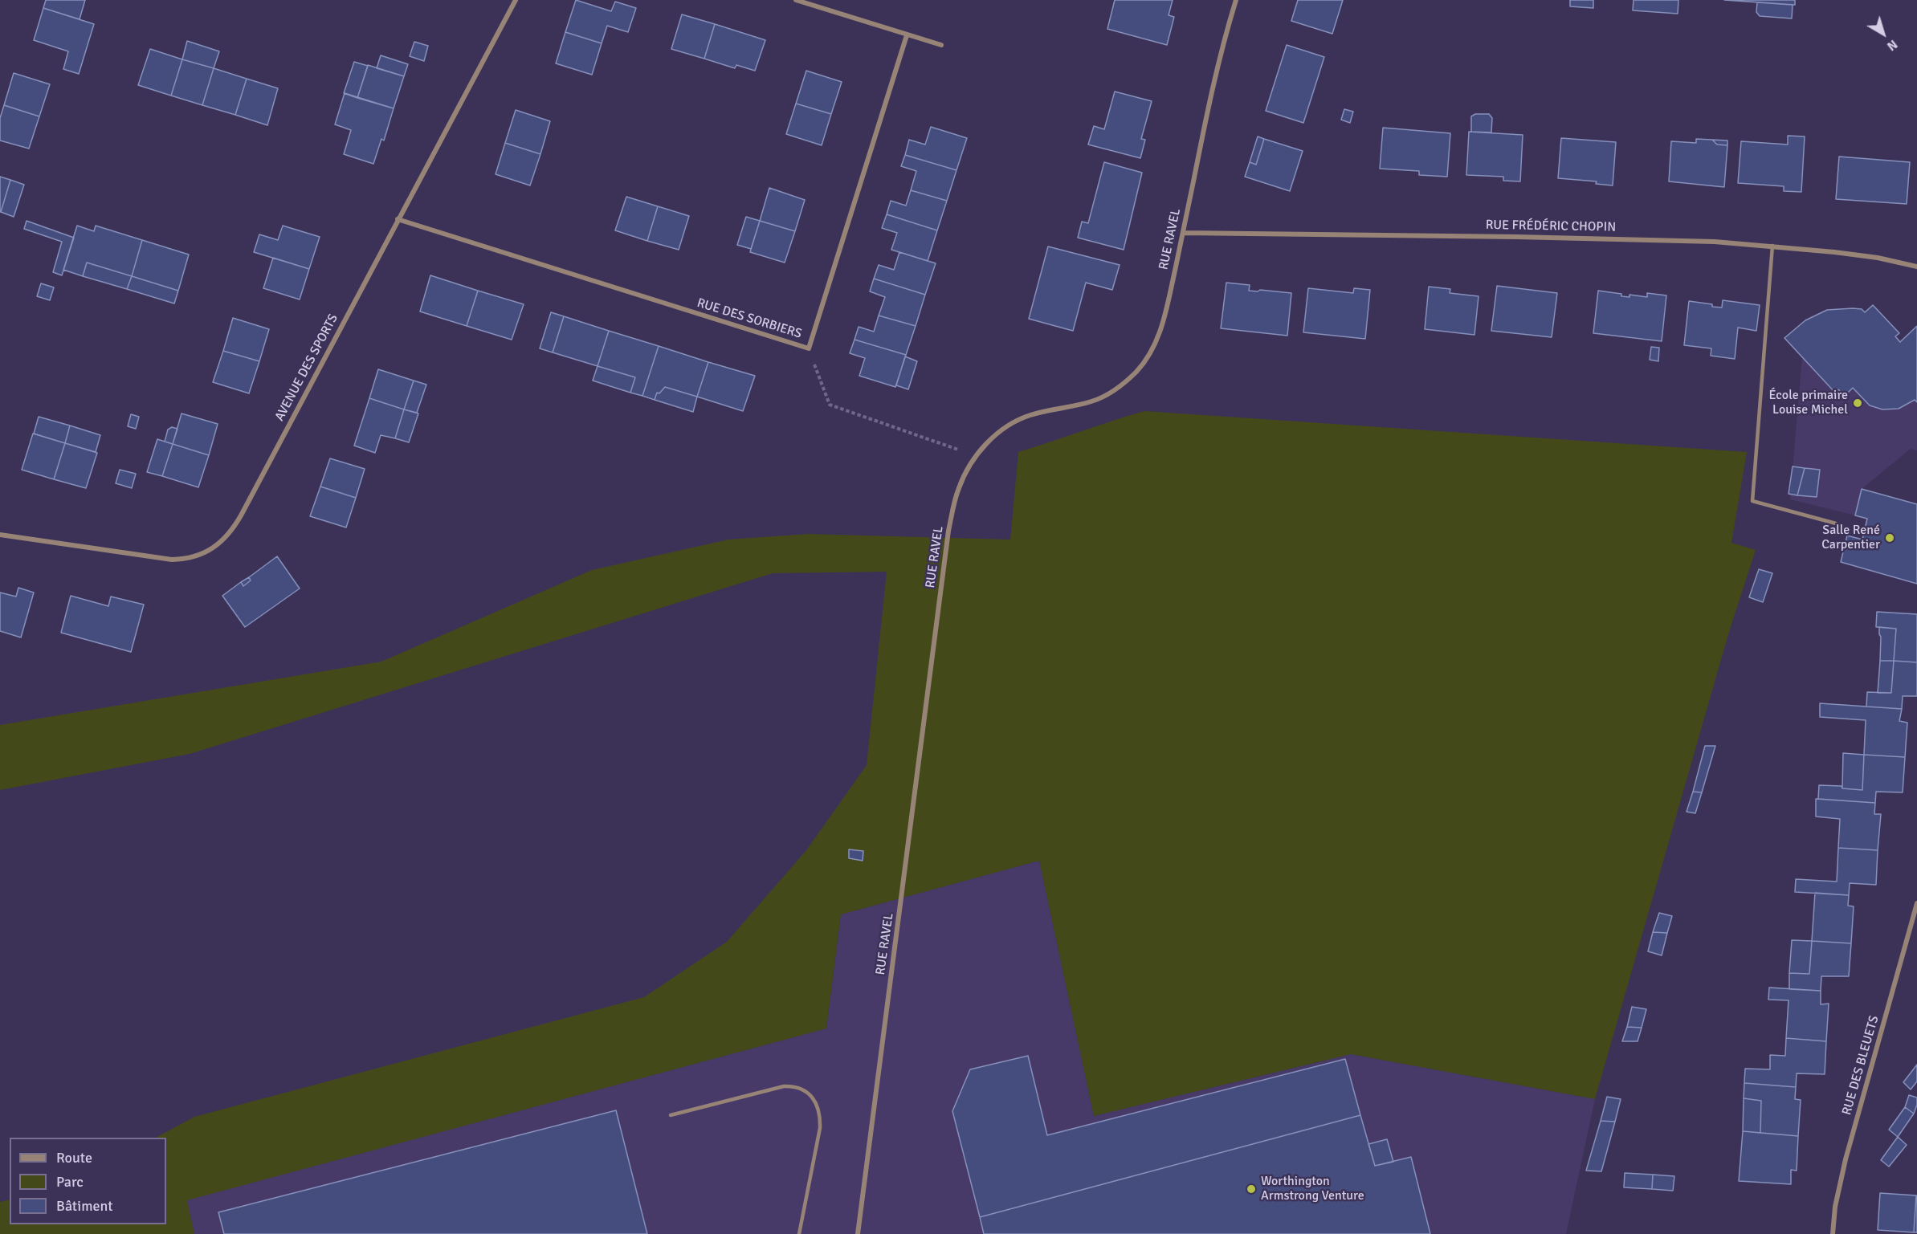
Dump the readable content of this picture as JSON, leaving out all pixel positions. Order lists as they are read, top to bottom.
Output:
{
  "streets": {
    "street": [
      "RUE FRÉDÉRIC CHOPIN",
      "RUE RAVEL",
      "RUE DES SORBIERS",
      "AVENUE DES SPORTS",
      "RUE DES BLEUETS"
    ]
  },
  "crossings": [
    ["RUE FRÉDÉRIC CHOPIN", "RUE RAVEL"],
    ["RUE DES SORBIERS", "AVENUE DES SPORTS"]
  ],
  "places": ["École primaire Louise Michel", "Salle René Carpentier", "Worthington Armstrong Venture"],
  "legend": ["Route", "Parc", "Bâtiment"],
  "north": "bottom right"
}
